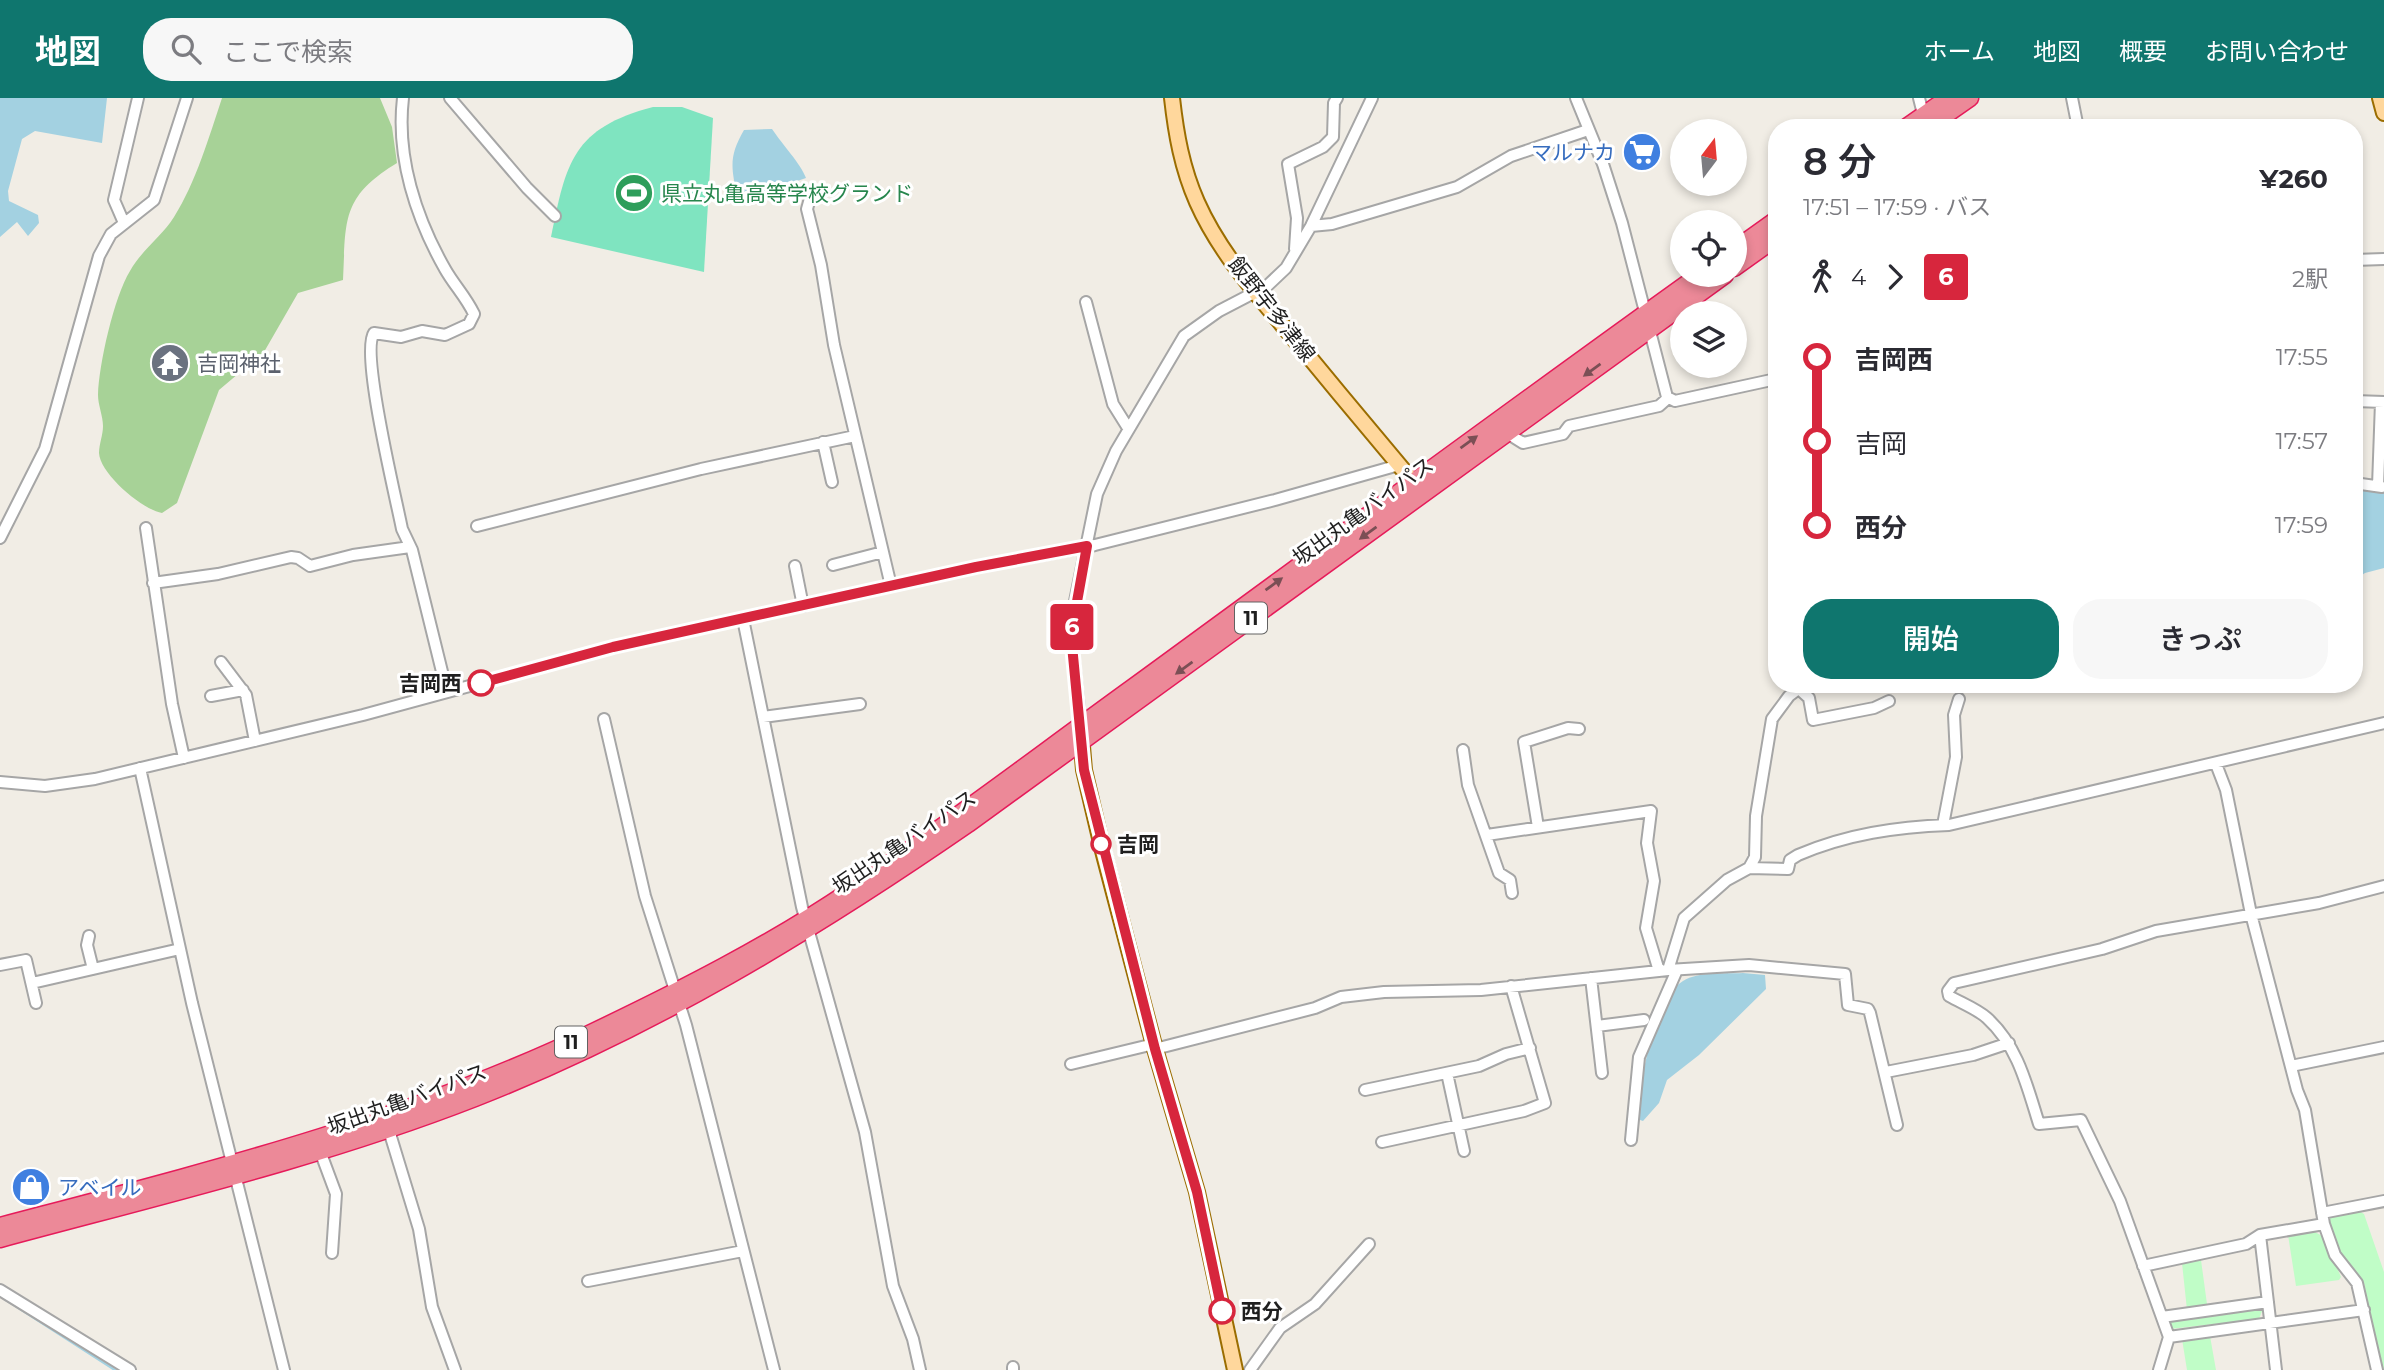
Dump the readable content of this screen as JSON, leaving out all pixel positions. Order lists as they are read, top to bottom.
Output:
{
  "streets": {
    "highway": ["坂出丸亀バイパス", "11"],
    "main road": ["飯野宇多津線"]
  },
  "crossings": [
    ["飯野宇多津線", "坂出丸亀バイパス"]
  ],
  "places": {
    "supermarket": ["マルナカ"],
    "sports": ["県立丸亀高等学校グランド"],
    "temple": ["吉岡神社"],
    "other": ["吉岡西", "吉岡", "西分"],
    "shop": ["アベイル"]
  },
  "lines": ["bus line 6"],
  "north": "top",
  "page": {
    "header": "地図",
    "search": "ここで検索",
    "nav": [
      "ホーム",
      "地図",
      "概要",
      "お問い合わせ"
    ],
    "on_map": "6",
    "heading": ["8 分", "17:51 – 17:59 · バス", "¥260"],
    "legs": ["4", "6", "2駅"],
    "list": [
      {
        "name": "吉岡西",
        "value": "17:55"
      },
      {
        "name": "吉岡",
        "value": "17:57"
      },
      {
        "name": "西分",
        "value": "17:59"
      }
    ],
    "buttons": ["開始", "きっぷ"]
  }
}
